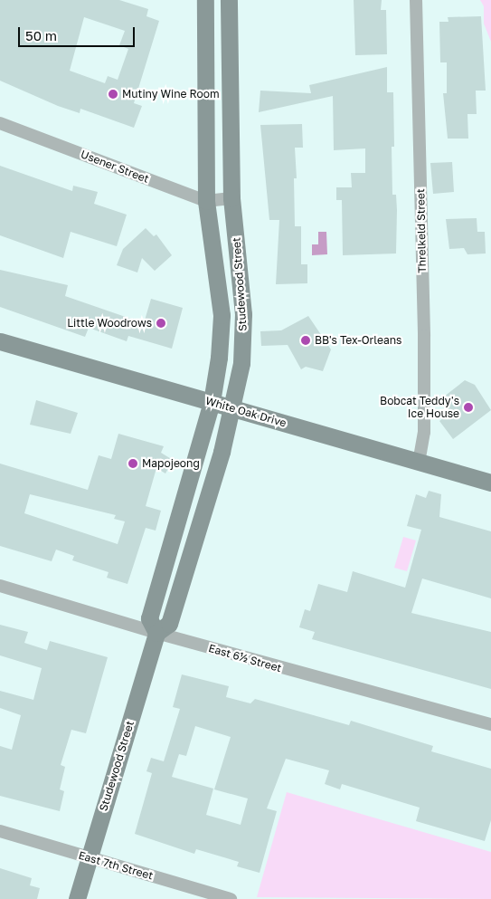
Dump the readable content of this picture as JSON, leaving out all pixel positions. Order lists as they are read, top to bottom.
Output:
{
  "streets": {
    "main road": ["Studewood Street", "White Oak Drive"],
    "street": [
      "Usener Street",
      "Threlkeld Street",
      "East 6½ Street",
      "East 7th Street"
    ]
  },
  "crossings": [
    ["Usener Street", "Studewood Street"],
    ["Threlkeld Street", "White Oak Drive"],
    ["Studewood Street", "White Oak Drive"],
    ["Studewood Street", "East 6½ Street"],
    ["Studewood Street", "East 7th Street"]
  ],
  "places": [
    "Mutiny Wine Room",
    "Little Woodrows",
    "BB's Tex-Orleans",
    "Bobcat Teddy's Ice House",
    "Mapojeong"
  ],
  "scale_bar": "50 m"
}
